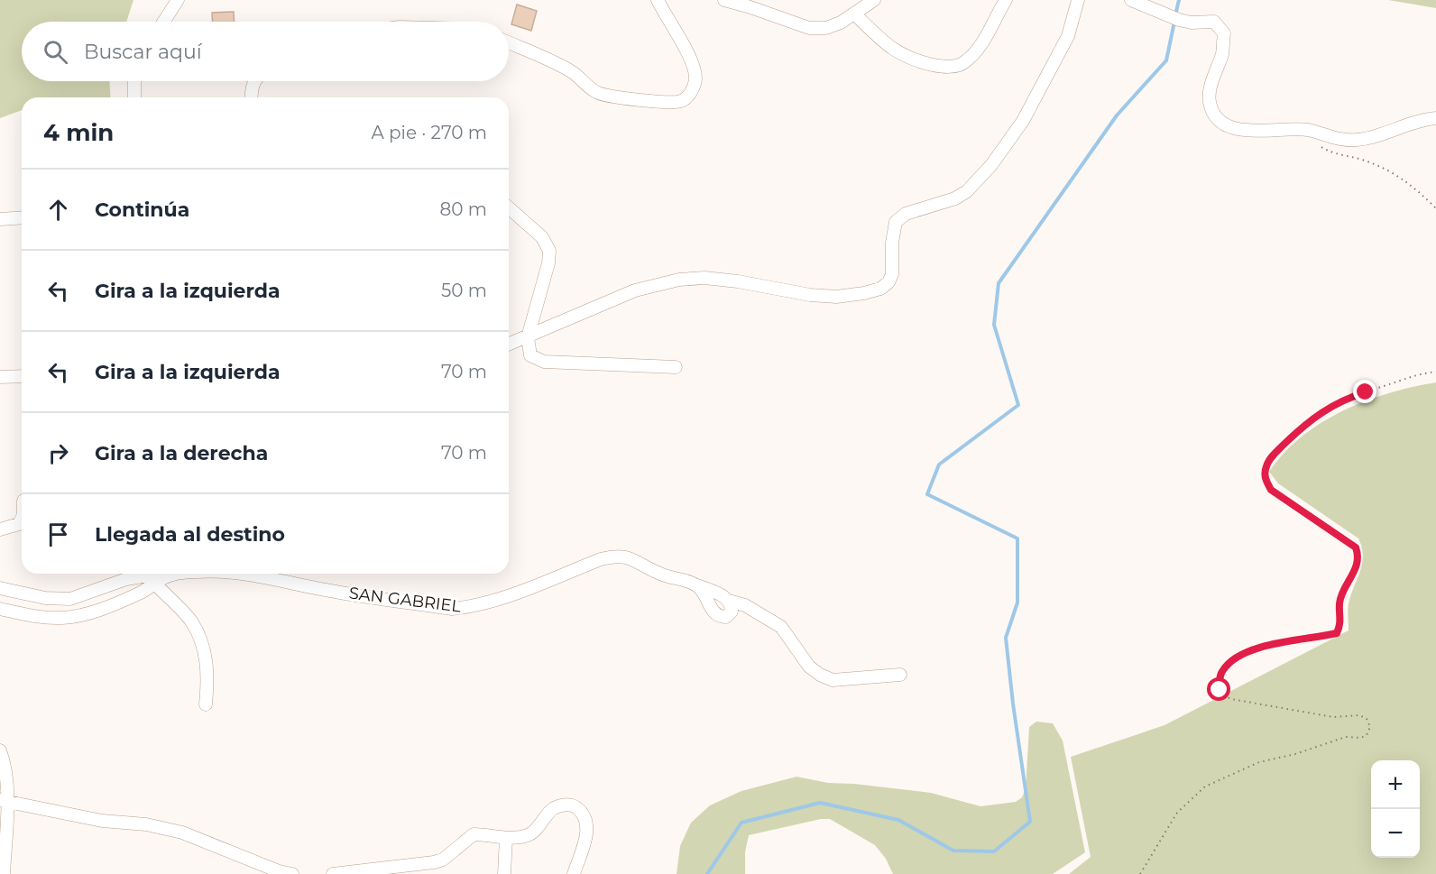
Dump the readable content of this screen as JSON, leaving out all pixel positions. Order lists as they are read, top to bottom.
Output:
{
  "streets": {
    "street": ["SAN GABRIEL"]
  },
  "page": {
    "search": "Buscar aquí",
    "heading": ["4 min", "A pie · 270 m"],
    "list": [
      ["Continúa", "80 m"],
      ["Gira a la izquierda", "50 m"],
      ["Gira a la izquierda", "70 m"],
      ["Gira a la derecha", "70 m"],
      "Llegada al destino"
    ],
    "map_buttons": ["+", "−"]
  }
}
